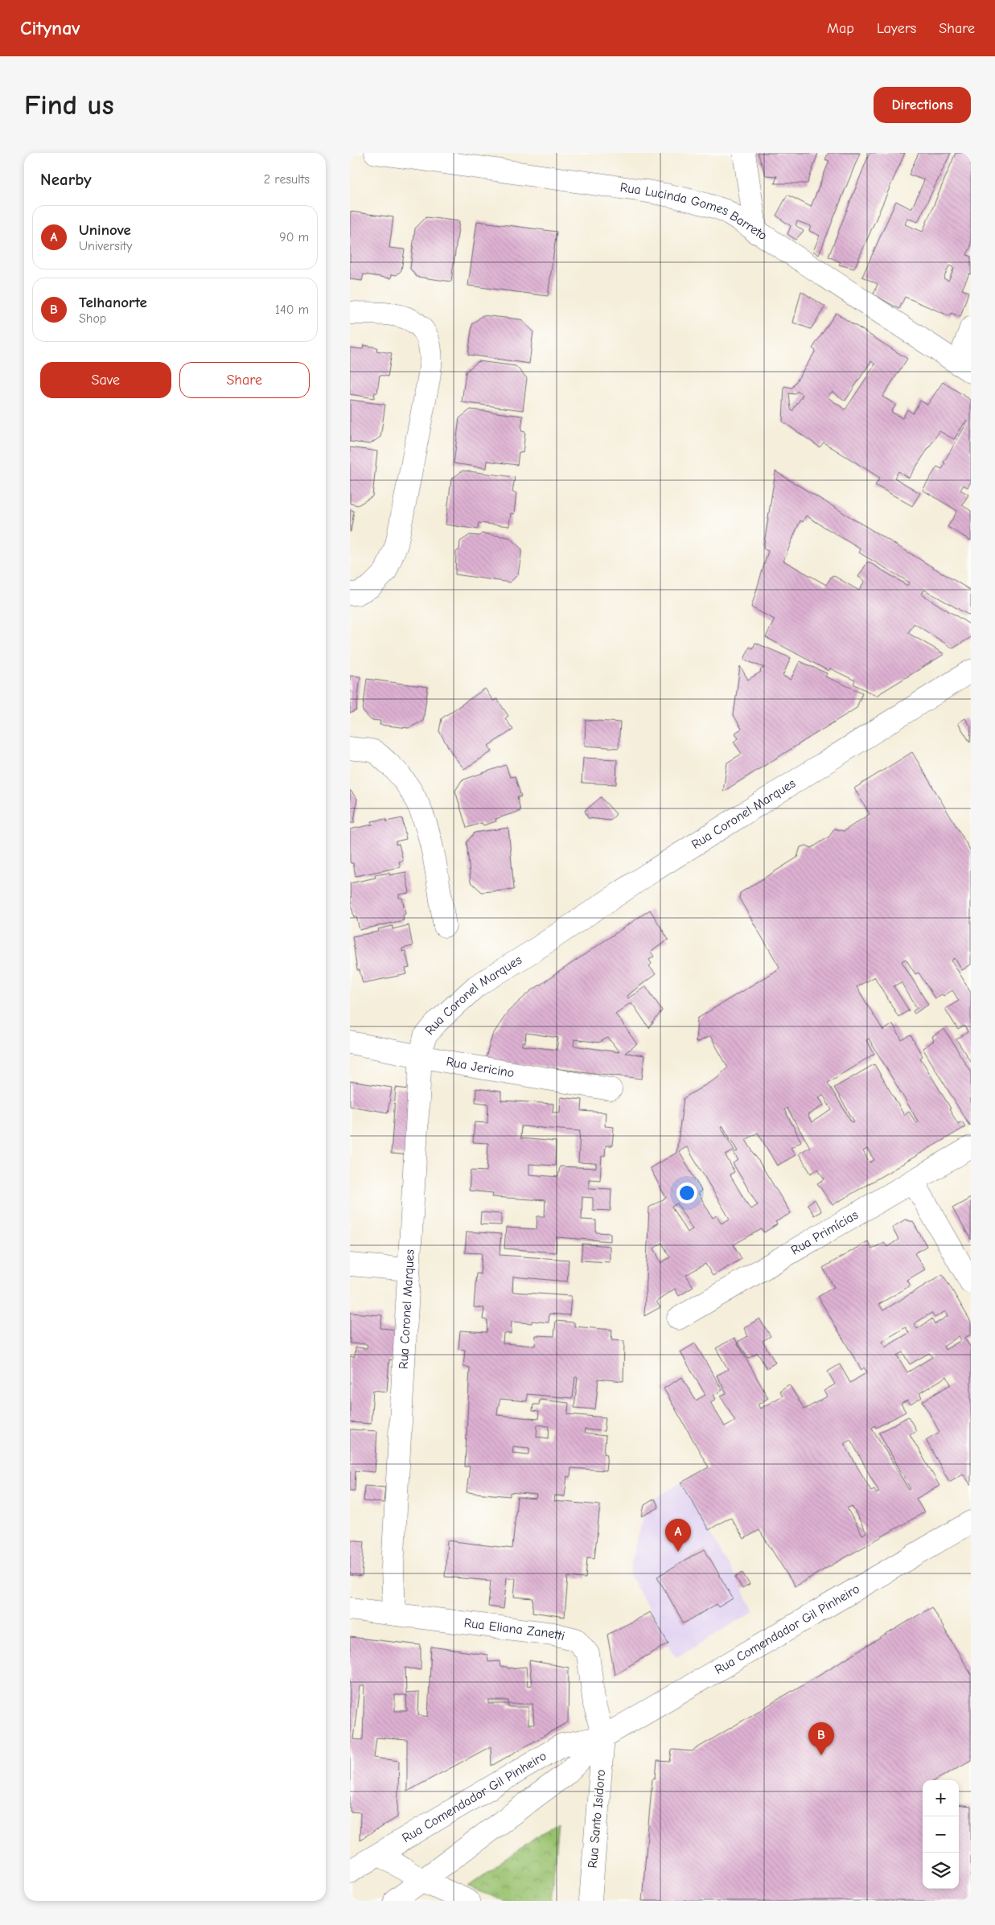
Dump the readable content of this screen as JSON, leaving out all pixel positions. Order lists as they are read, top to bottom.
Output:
{
  "streets": {
    "street": [
      "Rua Lucinda Gomes Barreto",
      "Rua Coronel Marques",
      "Rua Jericino",
      "Rua Primícias",
      "Rua Comendador Gil Pinheiro",
      "Rua Eliana Zanetti",
      "Rua Santo Isidoro"
    ]
  },
  "crossings": [
    ["Rua Coronel Marques", "Rua Jericino"],
    ["Rua Coronel Marques", "Rua Eliana Zanetti"],
    ["Rua Comendador Gil Pinheiro", "Rua Eliana Zanetti"],
    ["Rua Comendador Gil Pinheiro", "Rua Santo Isidoro"],
    ["Rua Eliana Zanetti", "Rua Santo Isidoro"]
  ],
  "page": {
    "header": "Citynav",
    "nav": ["Map", "Layers", "Share"],
    "buttons": [
      "Directions",
      ["Save", "Share"]
    ],
    "title": "Find us",
    "heading": ["Nearby", "2 results"],
    "list": [
      {
        "mark": "A",
        "name": "Uninove",
        "note": "University",
        "value": "90 m"
      },
      {
        "mark": "B",
        "name": "Telhanorte",
        "note": "Shop",
        "value": "140 m"
      }
    ],
    "pins": ["A", "B"],
    "map_buttons": ["+", "−"]
  }
}
